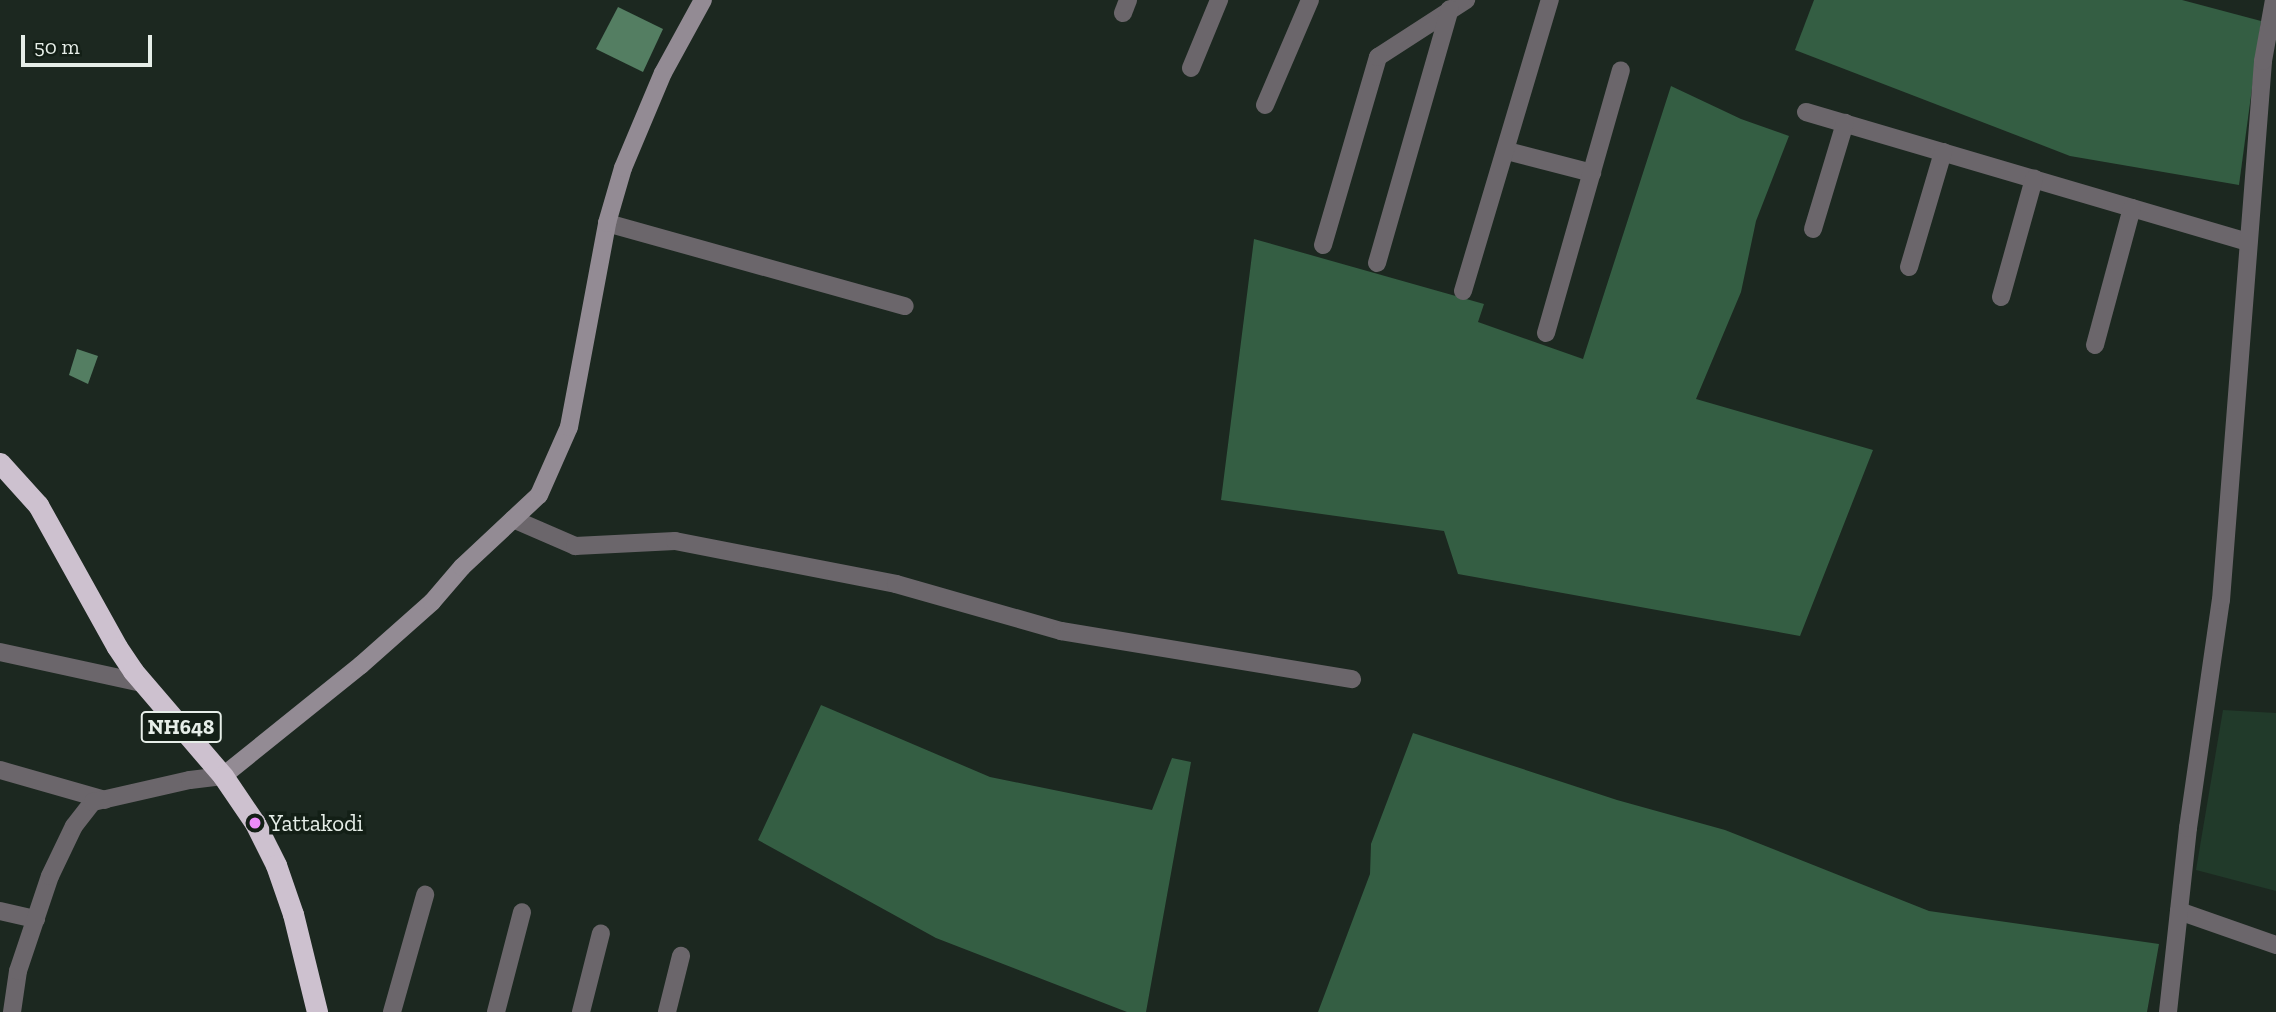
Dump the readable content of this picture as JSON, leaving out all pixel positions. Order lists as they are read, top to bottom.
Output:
{
  "streets": {
    "highway": ["NH648"]
  },
  "places": ["Yattakodi"],
  "scale_bar": "50 m"
}
